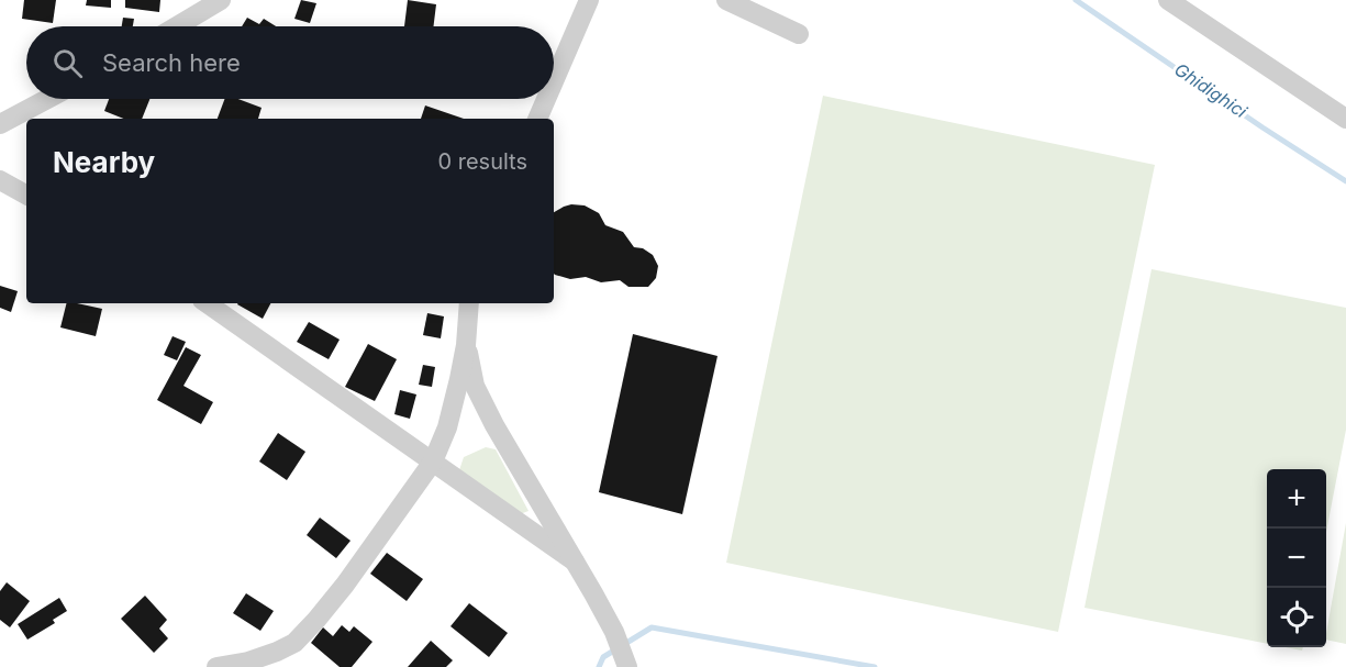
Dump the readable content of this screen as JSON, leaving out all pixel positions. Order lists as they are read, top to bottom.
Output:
{
  "water": ["Ghidighici"],
  "page": {
    "search": "Search here",
    "heading": ["Nearby", "0 results"],
    "map_buttons": ["+", "−"]
  }
}
